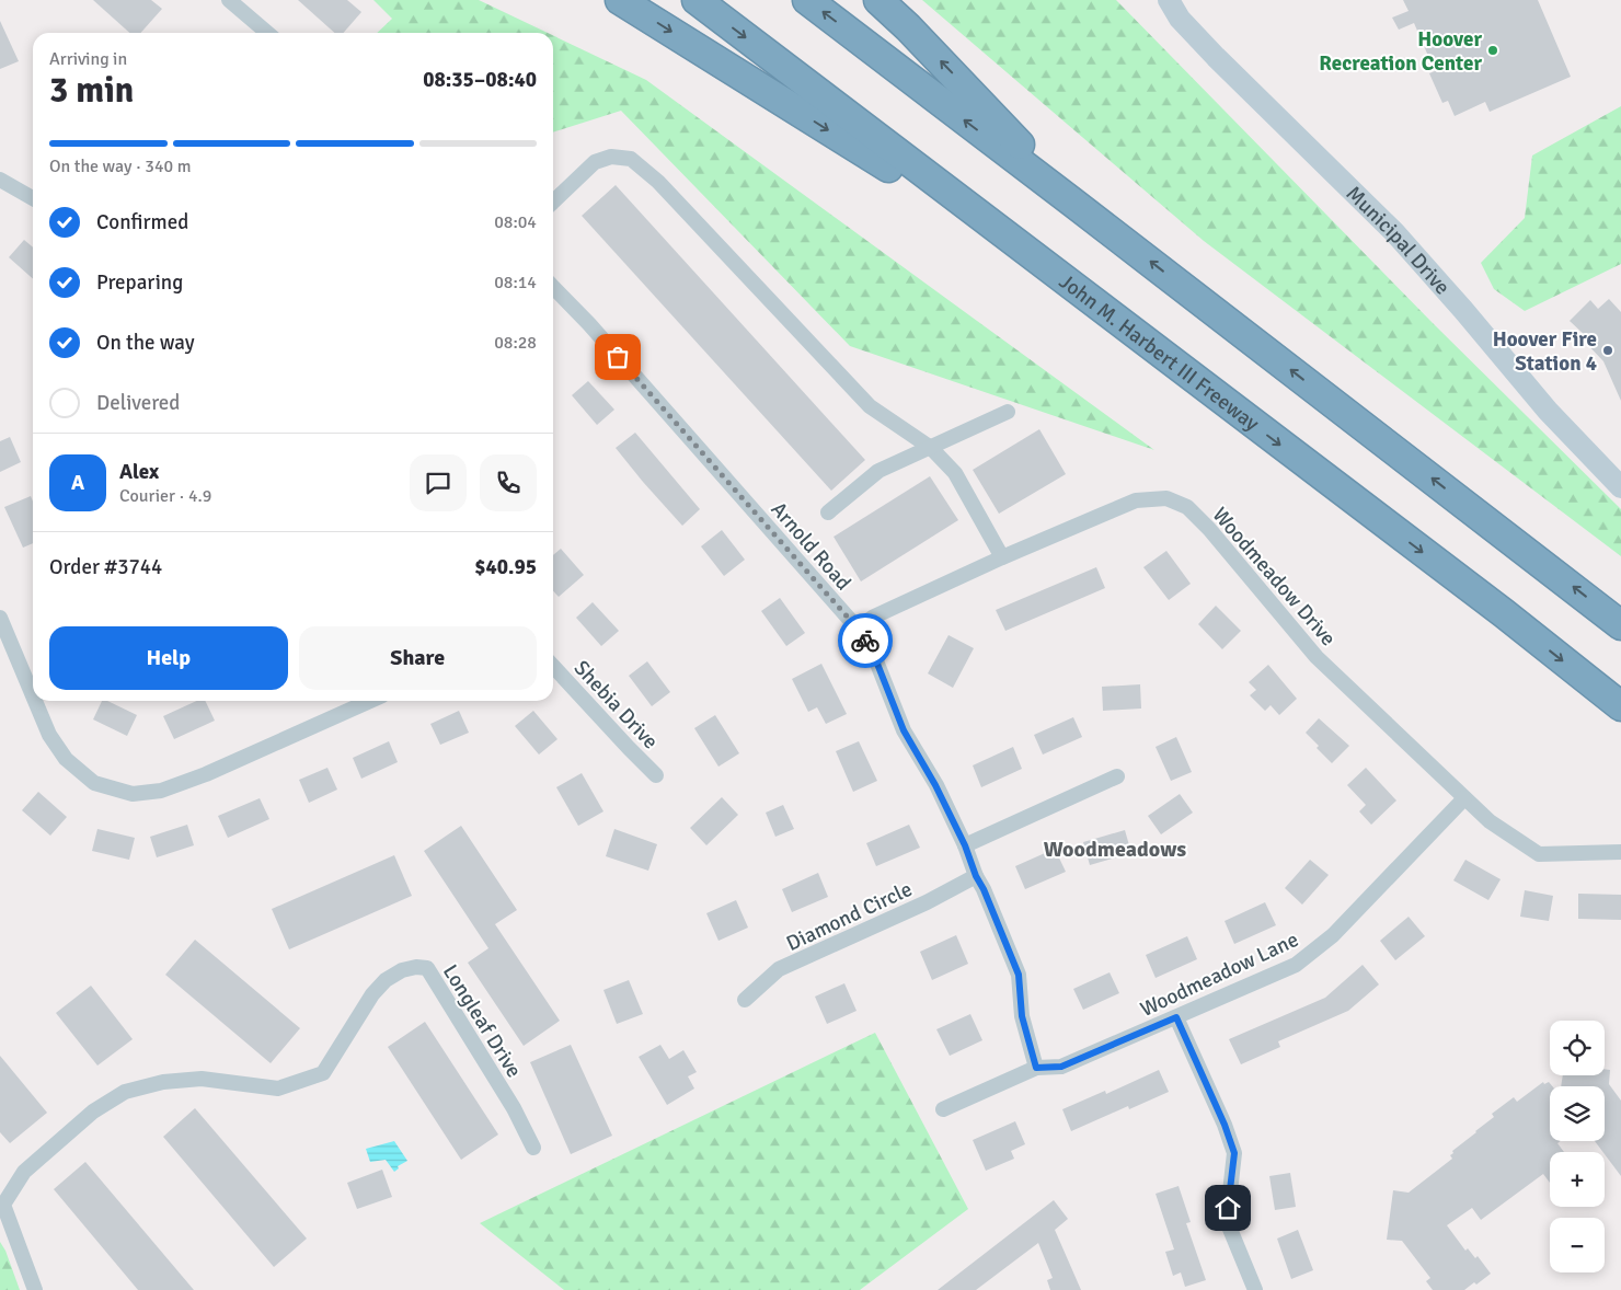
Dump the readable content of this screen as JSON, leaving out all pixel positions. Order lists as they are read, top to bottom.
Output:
{
  "streets": {
    "highway": ["John M. Harbert III Freeway"],
    "street": [
      "Municipal Drive",
      "Arnold Road",
      "Woodmeadow Drive",
      "Shebia Drive",
      "Diamond Circle",
      "Woodmeadow Lane",
      "Longleaf Drive"
    ]
  },
  "crossings": [
    ["Arnold Road", "Woodmeadow Drive"],
    ["Arnold Road", "Diamond Circle"],
    ["Arnold Road", "Woodmeadow Lane"],
    ["Woodmeadow Drive", "Woodmeadow Lane"]
  ],
  "districts": ["Woodmeadows"],
  "places": ["Hoover Recreation Center", "Hoover Fire Station 4"],
  "page": {
    "heading": ["3 min", "Arriving in", "08:35–08:40"],
    "panel": [
      "Alex",
      "Courier · 4.9",
      "Order #3744",
      "$40.95"
    ],
    "bar": "On the way · 340 m",
    "list": [
      ["Confirmed", "08:04"],
      ["Preparing", "08:14"],
      ["On the way", "08:28"],
      "Delivered"
    ],
    "round": "A",
    "buttons": ["Help", "Share"],
    "map_buttons": ["+", "−"]
  }
}
